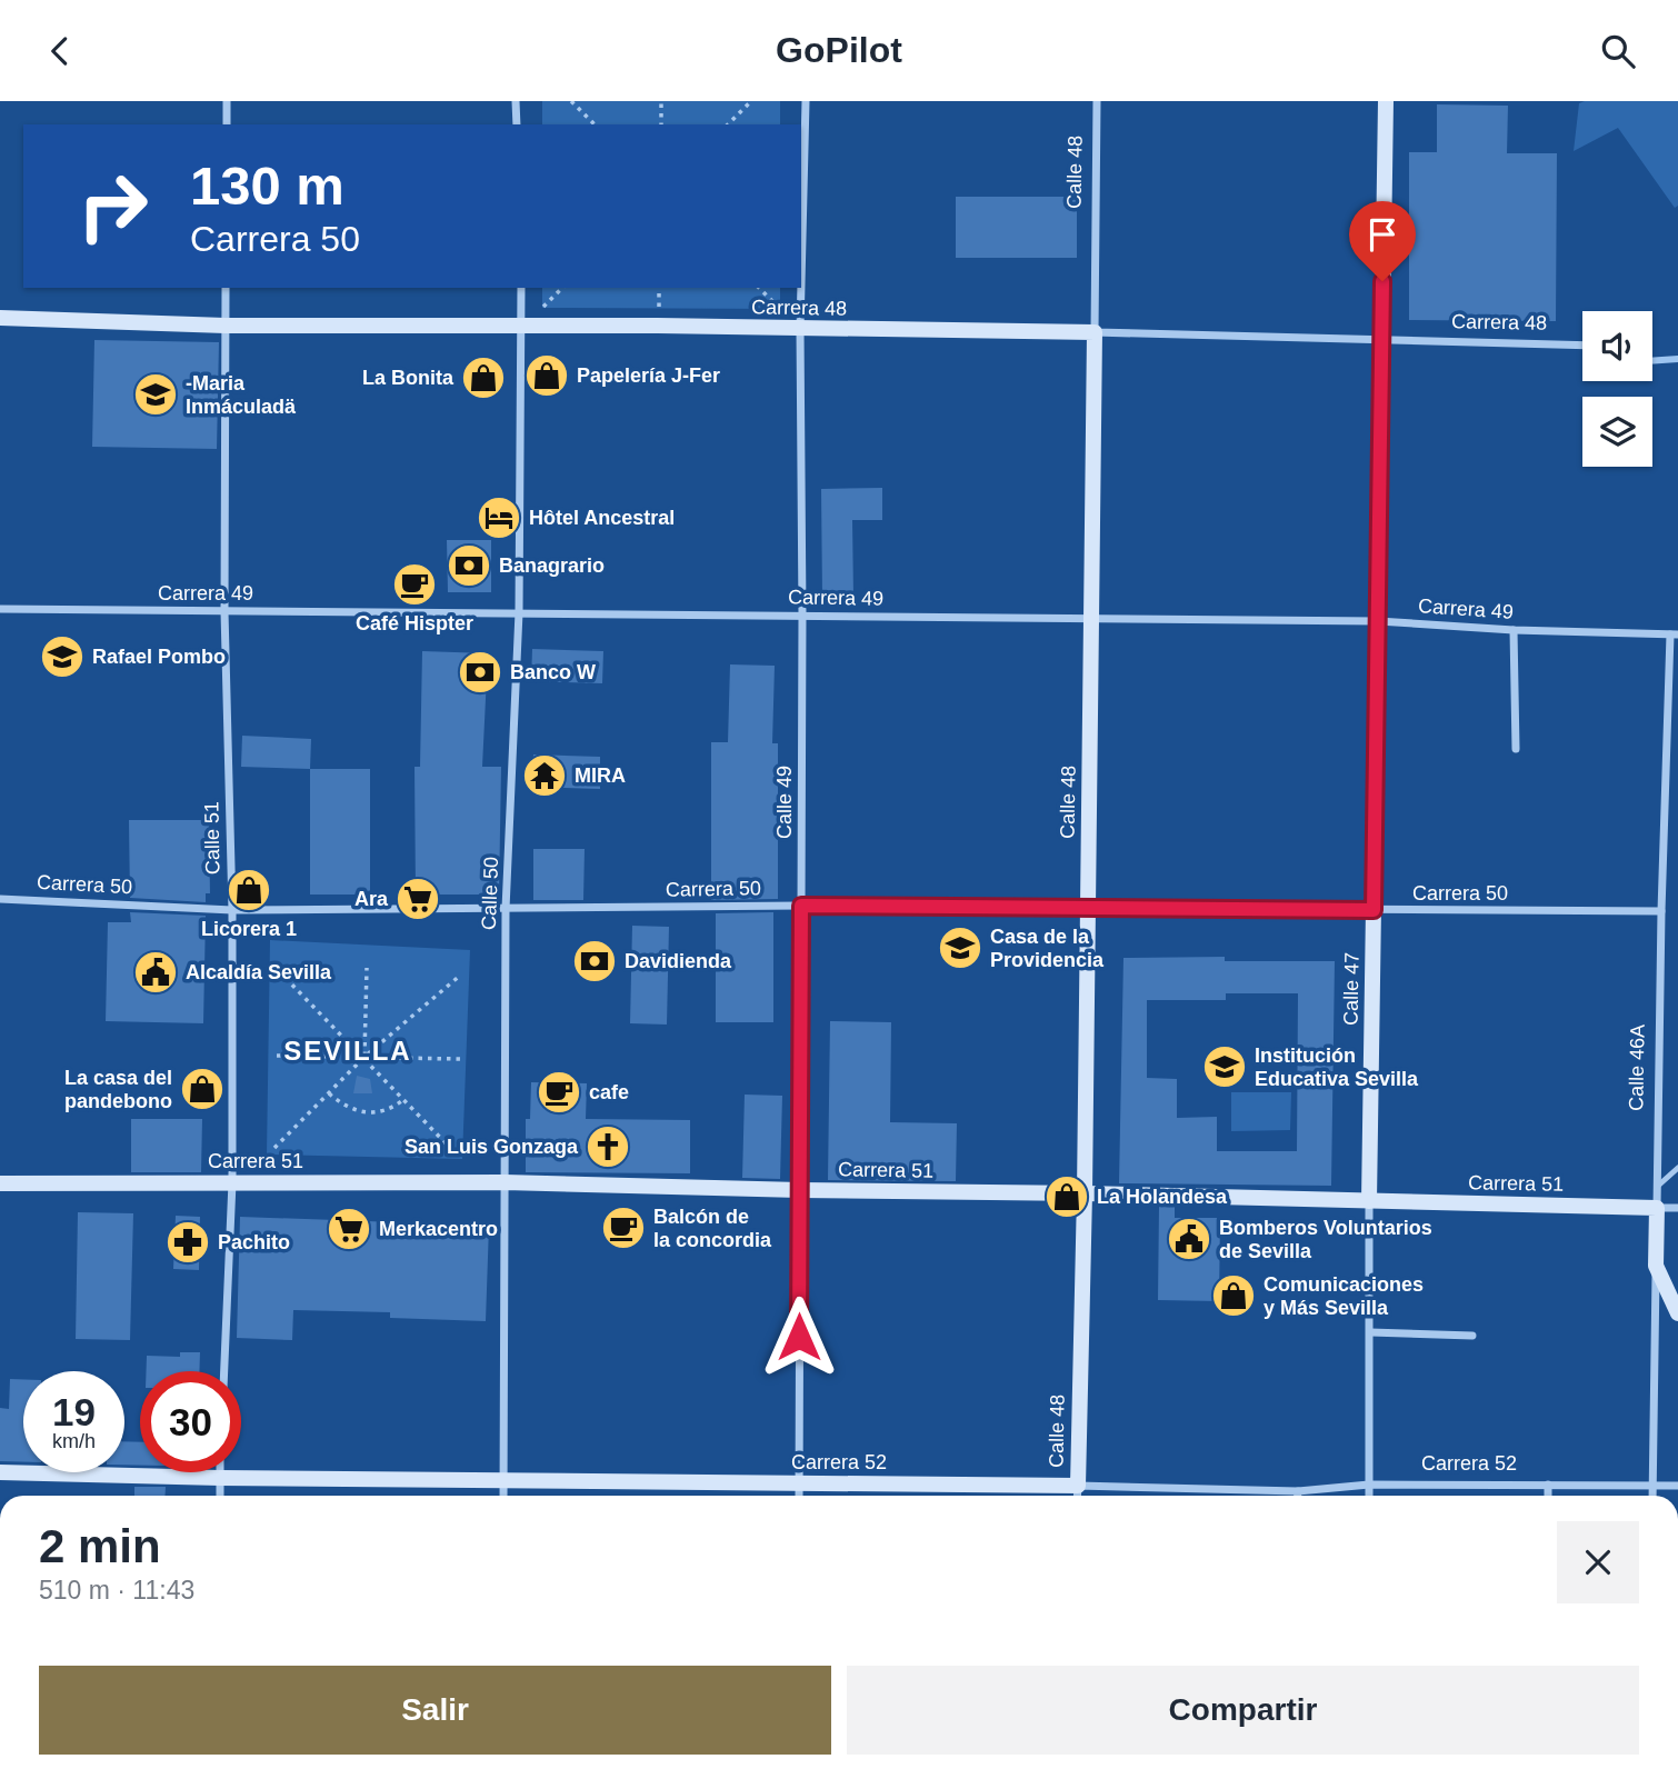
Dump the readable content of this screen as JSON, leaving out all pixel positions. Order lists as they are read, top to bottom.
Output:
{
  "streets": {
    "main road": [
      "Calle 48",
      "Carrera 48",
      "Calle 47",
      "Calle 46A",
      "Carrera 51",
      "Carrera 52"
    ],
    "street": [
      "Carrera 49",
      "Calle 49",
      "Calle 51",
      "Carrera 50",
      "Calle 50"
    ]
  },
  "crossings": [
    ["Calle 48", "Carrera 48"],
    ["Calle 48", "Carrera 49"],
    ["Calle 48", "Carrera 50"],
    ["Calle 48", "Carrera 51"],
    ["Calle 48", "Carrera 52"],
    ["Carrera 48", "Calle 49"],
    ["Carrera 48", "Calle 51"],
    ["Carrera 48", "Calle 50"],
    ["Carrera 48", "Calle 47"],
    ["Carrera 49", "Calle 49"],
    ["Carrera 49", "Calle 51"],
    ["Carrera 49", "Calle 50"],
    ["Carrera 49", "Calle 47"],
    ["Carrera 49", "Calle 46A"],
    ["Calle 49", "Carrera 50"],
    ["Calle 49", "Carrera 51"],
    ["Calle 49", "Carrera 52"],
    ["Calle 51", "Carrera 50"],
    ["Calle 51", "Carrera 51"],
    ["Carrera 50", "Calle 50"],
    ["Carrera 50", "Calle 47"],
    ["Carrera 50", "Calle 46A"],
    ["Calle 50", "Carrera 51"],
    ["Calle 50", "Carrera 52"],
    ["Calle 47", "Carrera 51"],
    ["Calle 47", "Carrera 52"],
    ["Calle 46A", "Carrera 51"],
    ["Calle 46A", "Carrera 52"]
  ],
  "districts": ["SEVILLA"],
  "places": {
    "shop": [
      "Papelería J-Fer",
      "La Bonita",
      "Licorera 1",
      "La casa del pandebono",
      "La Holandesa",
      "Comunicaciones y Más Sevilla"
    ],
    "school or university": [
      "-Maria Inmáculadä",
      "Rafael Pombo",
      "Casa de la Providencia",
      "Institución Educativa Sevilla"
    ],
    "hotel": ["Hôtel Ancestral"],
    "bank": ["Banagrario", "Banco W", "Davidienda"],
    "cafe": ["Café Hispter", "cafe", "Balcón de la concordia"],
    "temple": ["MIRA"],
    "supermarket": ["Ara", "Merkacentro"],
    "public building": ["Alcaldía Sevilla", "Bomberos Voluntarios de Sevilla"],
    "church": ["San Luis Gonzaga"],
    "pharmacy": ["Pachito"]
  },
  "page": {
    "header": "GoPilot",
    "turn": ["130 m", "Carrera 50"],
    "speed": "19 km/h",
    "limit": "30",
    "heading": ["2 min", "510 m · 11:43"],
    "buttons": ["Salir", "Compartir"]
  }
}
